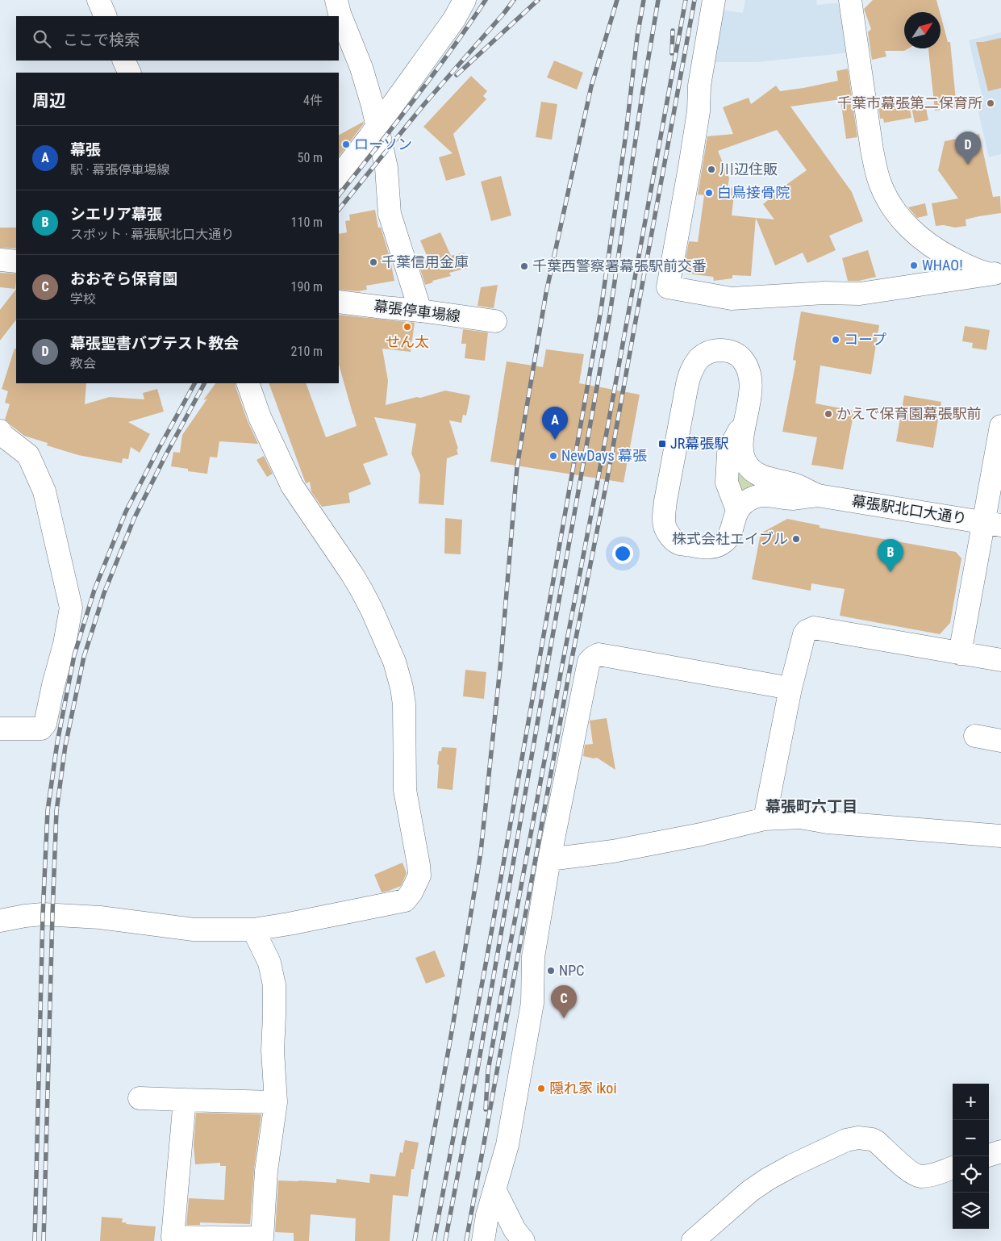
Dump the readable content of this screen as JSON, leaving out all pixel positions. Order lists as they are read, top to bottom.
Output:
{
  "streets": {
    "street": ["幕張停車場線", "幕張駅北口大通り"]
  },
  "districts": ["幕張町六丁目"],
  "places": {
    "other": [
      "千葉市幕張第二保育所",
      "ローソン",
      "川辺住販",
      "白鳥接骨院",
      "千葉信用金庫",
      "WHAO!",
      "千葉西警察署幕張駅前交番",
      "せん太",
      "コープ",
      "かえで保育園幕張駅前",
      "NewDays 幕張",
      "株式会社エイブル",
      "NPC",
      "隠れ家 ikoi"
    ],
    "transit": ["JR幕張駅"]
  },
  "north": "top right",
  "page": {
    "search": "ここで検索",
    "heading": ["周辺", "4件"],
    "list": [
      {
        "mark": "A",
        "name": "幕張",
        "note": "駅 · 幕張停車場線",
        "value": "50 m"
      },
      {
        "mark": "B",
        "name": "シエリア幕張",
        "note": "スポット · 幕張駅北口大通り",
        "value": "110 m"
      },
      {
        "mark": "C",
        "name": "おおぞら保育園",
        "note": "学校",
        "value": "190 m"
      },
      {
        "mark": "D",
        "name": "幕張聖書バプテスト教会",
        "note": "教会",
        "value": "210 m"
      }
    ],
    "pins": [
      "D",
      "A",
      "B",
      "C"
    ],
    "map_buttons": ["+", "−"]
  }
}
